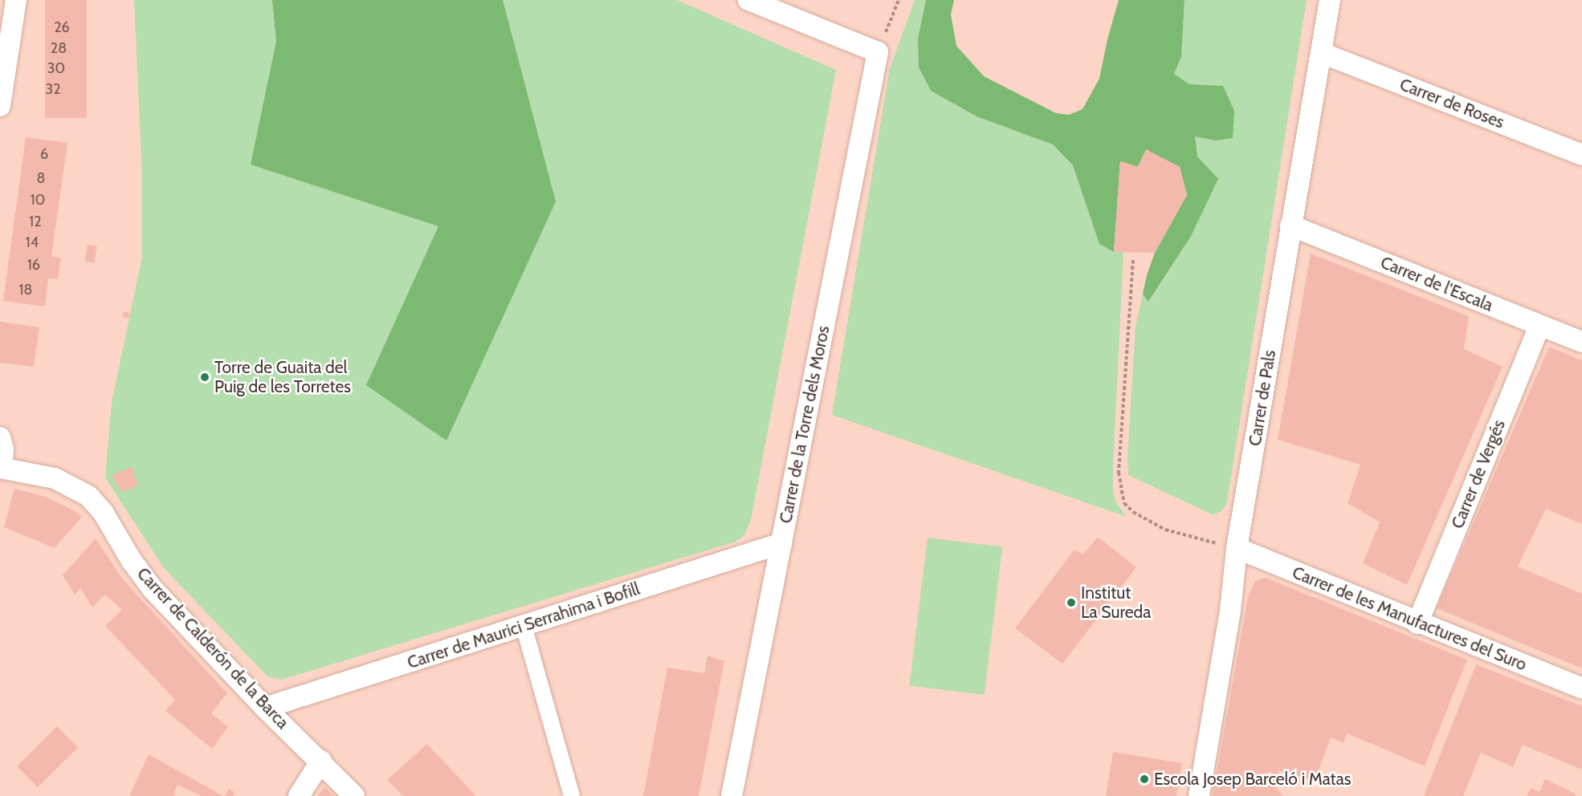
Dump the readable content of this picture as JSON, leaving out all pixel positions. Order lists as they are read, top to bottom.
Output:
{
  "streets": {
    "street": [
      "Carrer de Roses",
      "Carrer de l'Escala",
      "Carrer de Pals",
      "Carrer de la Torre dels Moros",
      "Carrer de Vergés",
      "Carrer de les Manufactures del Suro",
      "Carrer de Maurici Serrahima i Bofill",
      "Carrer de Calderón de la Barca"
    ]
  },
  "crossings": [
    ["Carrer de Roses", "Carrer de Pals"],
    ["Carrer de l'Escala", "Carrer de Pals"],
    ["Carrer de l'Escala", "Carrer de Vergés"],
    ["Carrer de Pals", "Carrer de les Manufactures del Suro"],
    ["Carrer de la Torre dels Moros", "Carrer de Maurici Serrahima i Bofill"],
    ["Carrer de Vergés", "Carrer de les Manufactures del Suro"],
    ["Carrer de Maurici Serrahima i Bofill", "Carrer de Calderón de la Barca"]
  ],
  "places": ["Torre de Guaita del Puig de les Torretes", "Institut La Sureda", "Escola Josep Barceló i Matas"],
  "house_numbers": [
    "26",
    "28",
    "30",
    "32",
    "6",
    "8",
    "10",
    "12",
    "14",
    "16",
    "18"
  ]
}
